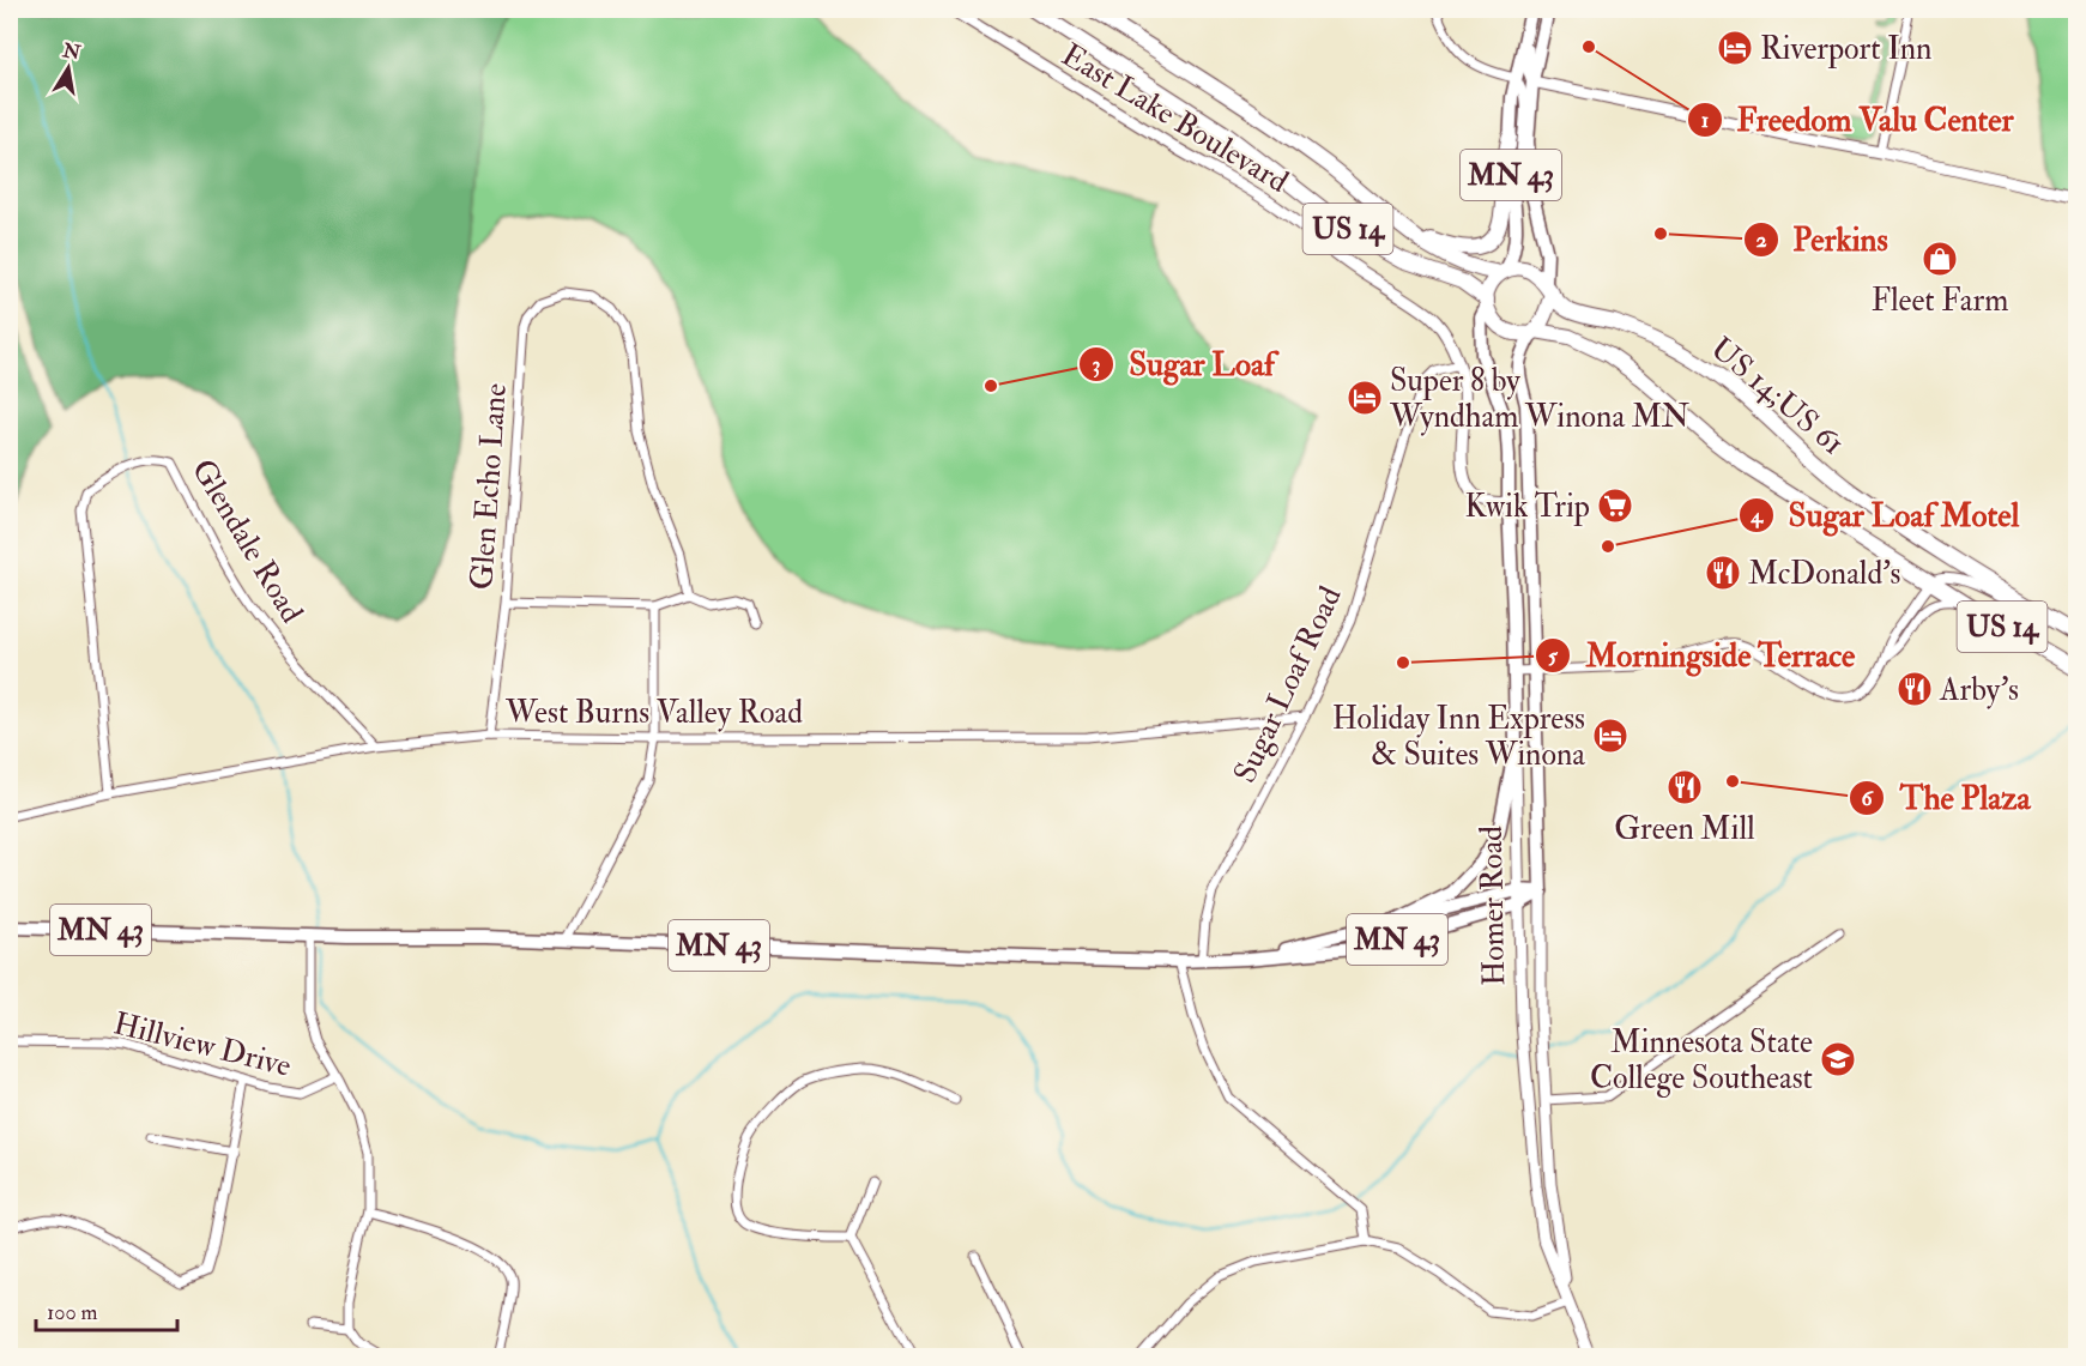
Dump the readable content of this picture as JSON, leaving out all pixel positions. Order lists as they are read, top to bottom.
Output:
{
  "streets": {
    "highway": ["US 14", "US 14;US 61"],
    "main road": ["MN 43", "Homer Road"],
    "street": [
      "East Lake Boulevard",
      "Glen Echo Lane",
      "Glendale Road",
      "Sugar Loaf Road",
      "West Burns Valley Road",
      "Hillview Drive"
    ]
  },
  "crossings": [
    ["East Lake Boulevard", "MN 43"],
    ["East Lake Boulevard", "Sugar Loaf Road"],
    ["East Lake Boulevard", "Homer Road"],
    ["MN 43", "US 14"],
    ["MN 43", "US 14;US 61"],
    ["MN 43", "Sugar Loaf Road"],
    ["MN 43", "Homer Road"],
    ["US 14", "US 14;US 61"],
    ["US 14", "Homer Road"],
    ["US 14;US 61", "Homer Road"],
    ["Glen Echo Lane", "West Burns Valley Road"],
    ["Glendale Road", "West Burns Valley Road"],
    ["Sugar Loaf Road", "West Burns Valley Road"]
  ],
  "places": {
    "other": [
      "Freedom Valu Center",
      "Perkins",
      "Sugar Loaf",
      "Sugar Loaf Motel",
      "Morningside Terrace",
      "The Plaza"
    ],
    "hotel": ["Riverport Inn", "Super 8 by Wyndham Winona MN", "Holiday Inn Express & Suites Winona"],
    "shop": ["Fleet Farm"],
    "supermarket": ["Kwik Trip"],
    "restaurant": ["McDonald's", "Arby's", "Green Mill"],
    "school or university": ["Minnesota State College Southeast"]
  },
  "scale_bar": "100 m",
  "north": "top"
}
